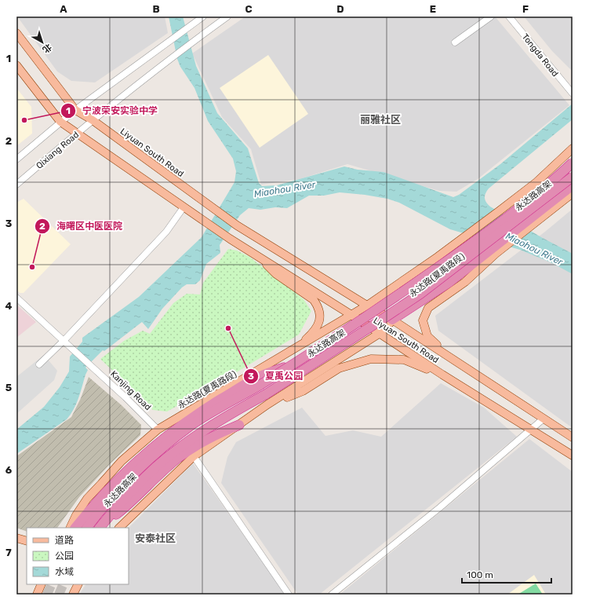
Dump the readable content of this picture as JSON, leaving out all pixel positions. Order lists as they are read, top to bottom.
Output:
{
  "streets": {
    "highway": ["永达路高架"],
    "main road": ["Liyuan South Road", "永达路(夏禹路段)"],
    "street": ["Tongda Road", "Qixiang Road", "Kanjing Road"]
  },
  "crossings": [
    ["Qixiang Road", "Liyuan South Road"],
    ["Liyuan South Road", "永达路(夏禹路段)"],
    ["永达路(夏禹路段)", "Kanjing Road"]
  ],
  "districts": ["丽雅社区", "安泰社区"],
  "water": ["Miaohou River"],
  "places": ["宁波荣安实验中学", "海曙区中医医院", "夏禹公园"],
  "legend": ["道路", "公园", "水域"],
  "scale_bar": "100 m",
  "north": "bottom right",
  "grid": {
    "columns": [
      "A",
      "B",
      "C",
      "D",
      "E",
      "F"
    ],
    "rows": [
      "1",
      "2",
      "3",
      "4",
      "5",
      "6",
      "7"
    ]
  }
}
